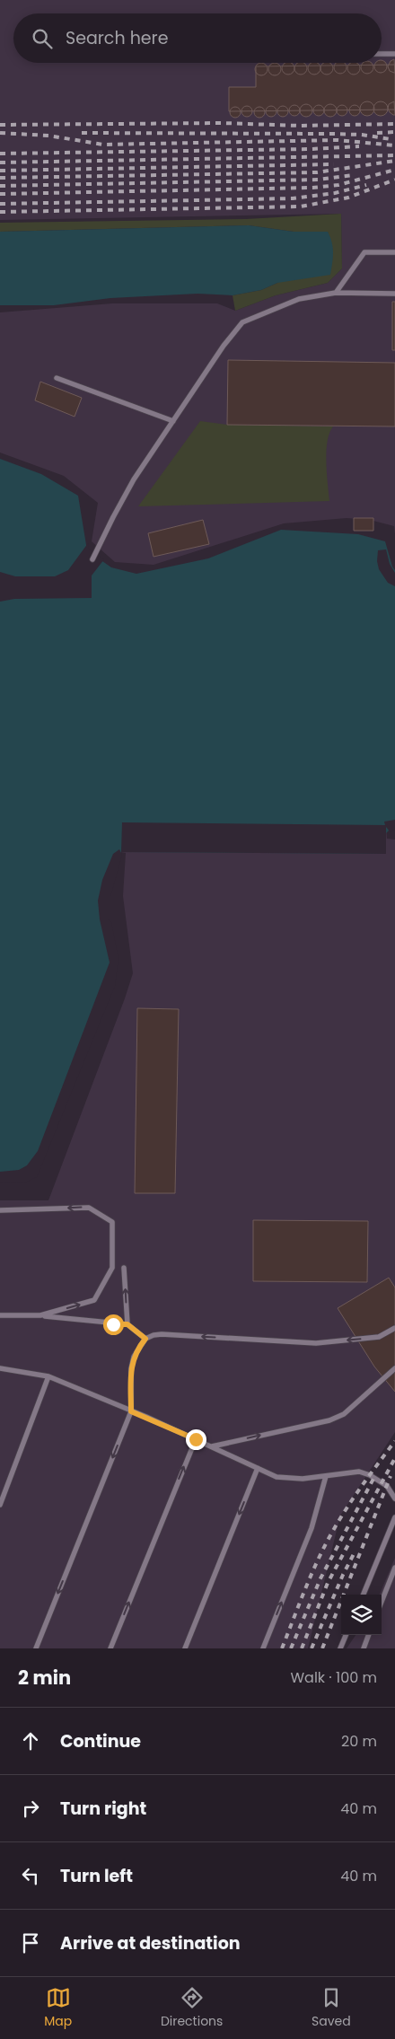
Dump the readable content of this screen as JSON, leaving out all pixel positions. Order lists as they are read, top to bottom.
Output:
{
  "page": {
    "search": "Search here",
    "heading": ["2 min", "Walk · 100 m"],
    "list": [
      ["Continue", "20 m"],
      ["Turn right", "40 m"],
      ["Turn left", "40 m"],
      "Arrive at destination"
    ],
    "nav": ["Map", "Directions", "Saved"]
  }
}
